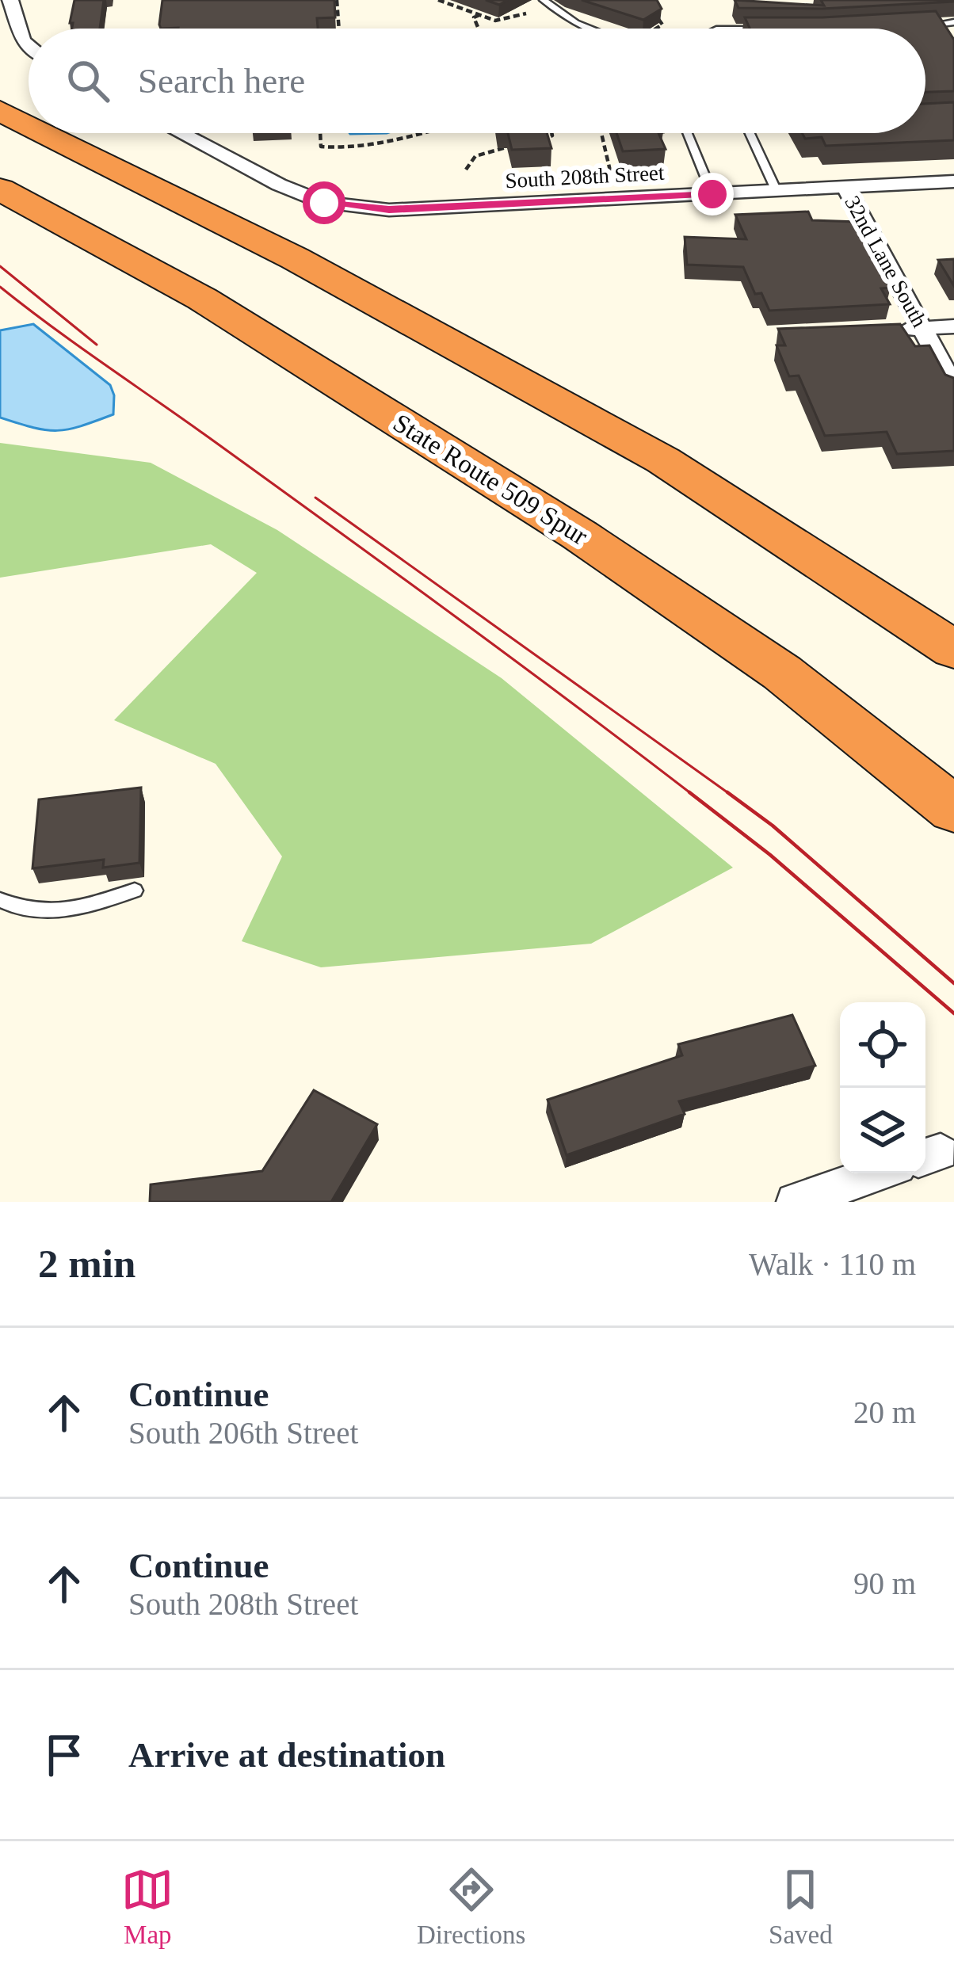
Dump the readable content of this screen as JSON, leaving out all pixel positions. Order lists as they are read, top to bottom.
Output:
{
  "streets": {
    "highway": ["State Route 509 Spur"],
    "street": ["South 208th Street", "32nd Lane South"]
  },
  "crossings": [
    ["South 208th Street", "32nd Lane South"]
  ],
  "page": {
    "search": "Search here",
    "heading": ["2 min", "Walk · 110 m"],
    "list": [
      ["Continue", "South 206th Street", "20 m"],
      ["Continue", "South 208th Street", "90 m"],
      "Arrive at destination"
    ],
    "nav": ["Map", "Directions", "Saved"]
  }
}
